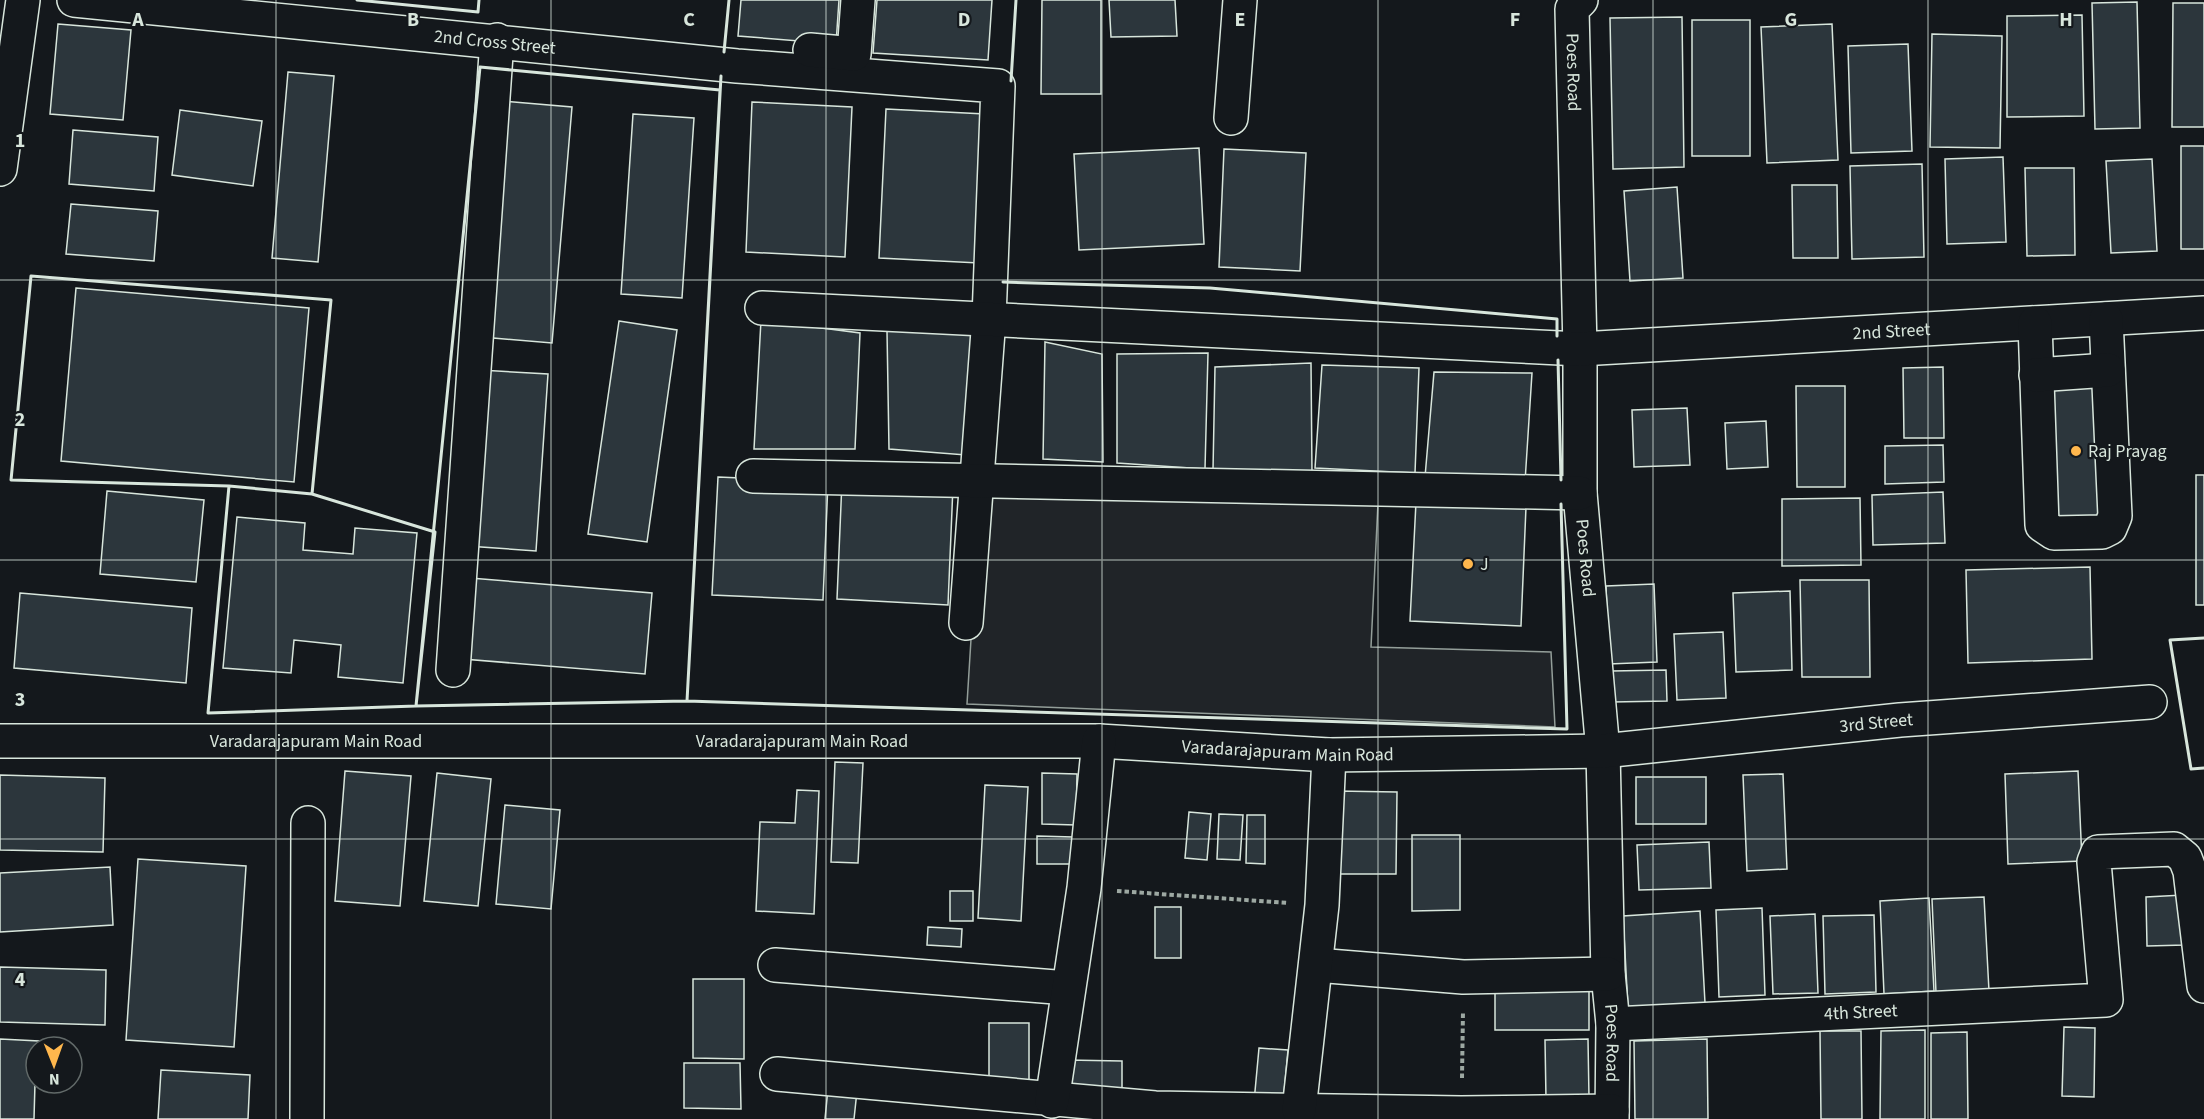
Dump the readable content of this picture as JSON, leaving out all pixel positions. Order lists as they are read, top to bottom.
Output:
{
  "streets": {
    "street": [
      "2nd Cross Street",
      "Poes Road",
      "2nd Street",
      "3rd Street",
      "Varadarajapuram Main Road",
      "4th Street"
    ]
  },
  "crossings": [
    ["2nd Cross Street", "2nd Street"],
    ["Poes Road", "2nd Street"],
    ["Poes Road", "3rd Street"],
    ["Poes Road", "Varadarajapuram Main Road"],
    ["Poes Road", "4th Street"],
    ["3rd Street", "Varadarajapuram Main Road"]
  ],
  "places": ["Raj Prayag", "J"],
  "north": "bottom",
  "grid": {
    "columns": [
      "A",
      "B",
      "C",
      "D",
      "E",
      "F",
      "G",
      "H"
    ],
    "rows": [
      "1",
      "2",
      "3",
      "4"
    ]
  }
}
